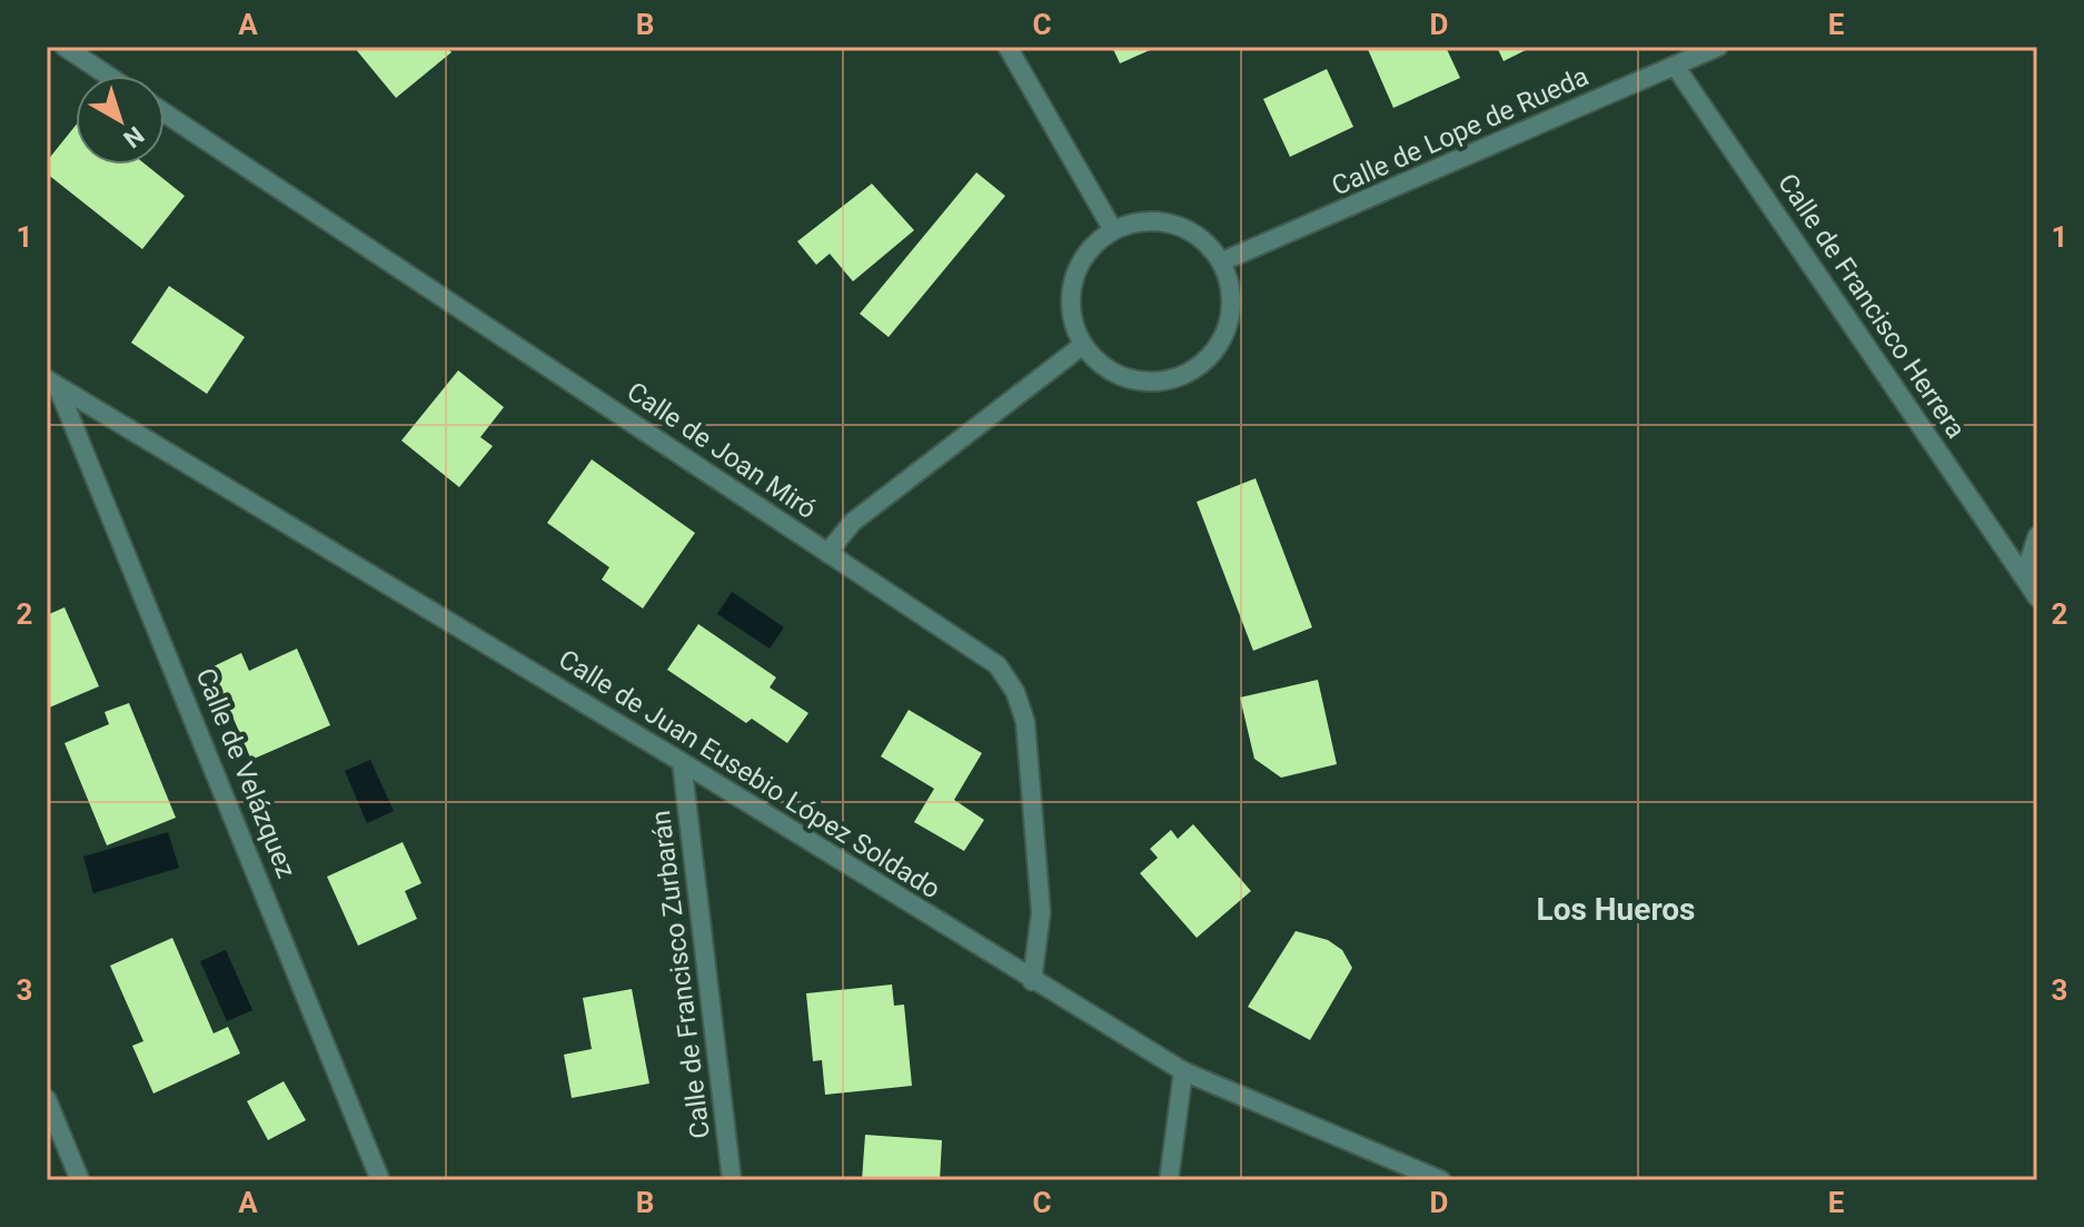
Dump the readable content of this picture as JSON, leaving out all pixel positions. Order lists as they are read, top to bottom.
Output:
{
  "streets": {
    "street": [
      "Calle de Lope de Rueda",
      "Calle de Francisco Herrera",
      "Calle de Joan Miró",
      "Calle de Velázquez",
      "Calle de Juan Eusebio López Soldado",
      "Calle de Francisco Zurbarán"
    ]
  },
  "crossings": [
    ["Calle de Lope de Rueda", "Calle de Francisco Herrera"],
    ["Calle de Joan Miró", "Calle de Juan Eusebio López Soldado"],
    ["Calle de Velázquez", "Calle de Juan Eusebio López Soldado"],
    ["Calle de Juan Eusebio López Soldado", "Calle de Francisco Zurbarán"]
  ],
  "districts": ["Los Hueros"],
  "north": "bottom right",
  "grid": {
    "columns": [
      "A",
      "B",
      "C",
      "D",
      "E"
    ],
    "rows": ["1", "2", "3"]
  }
}
